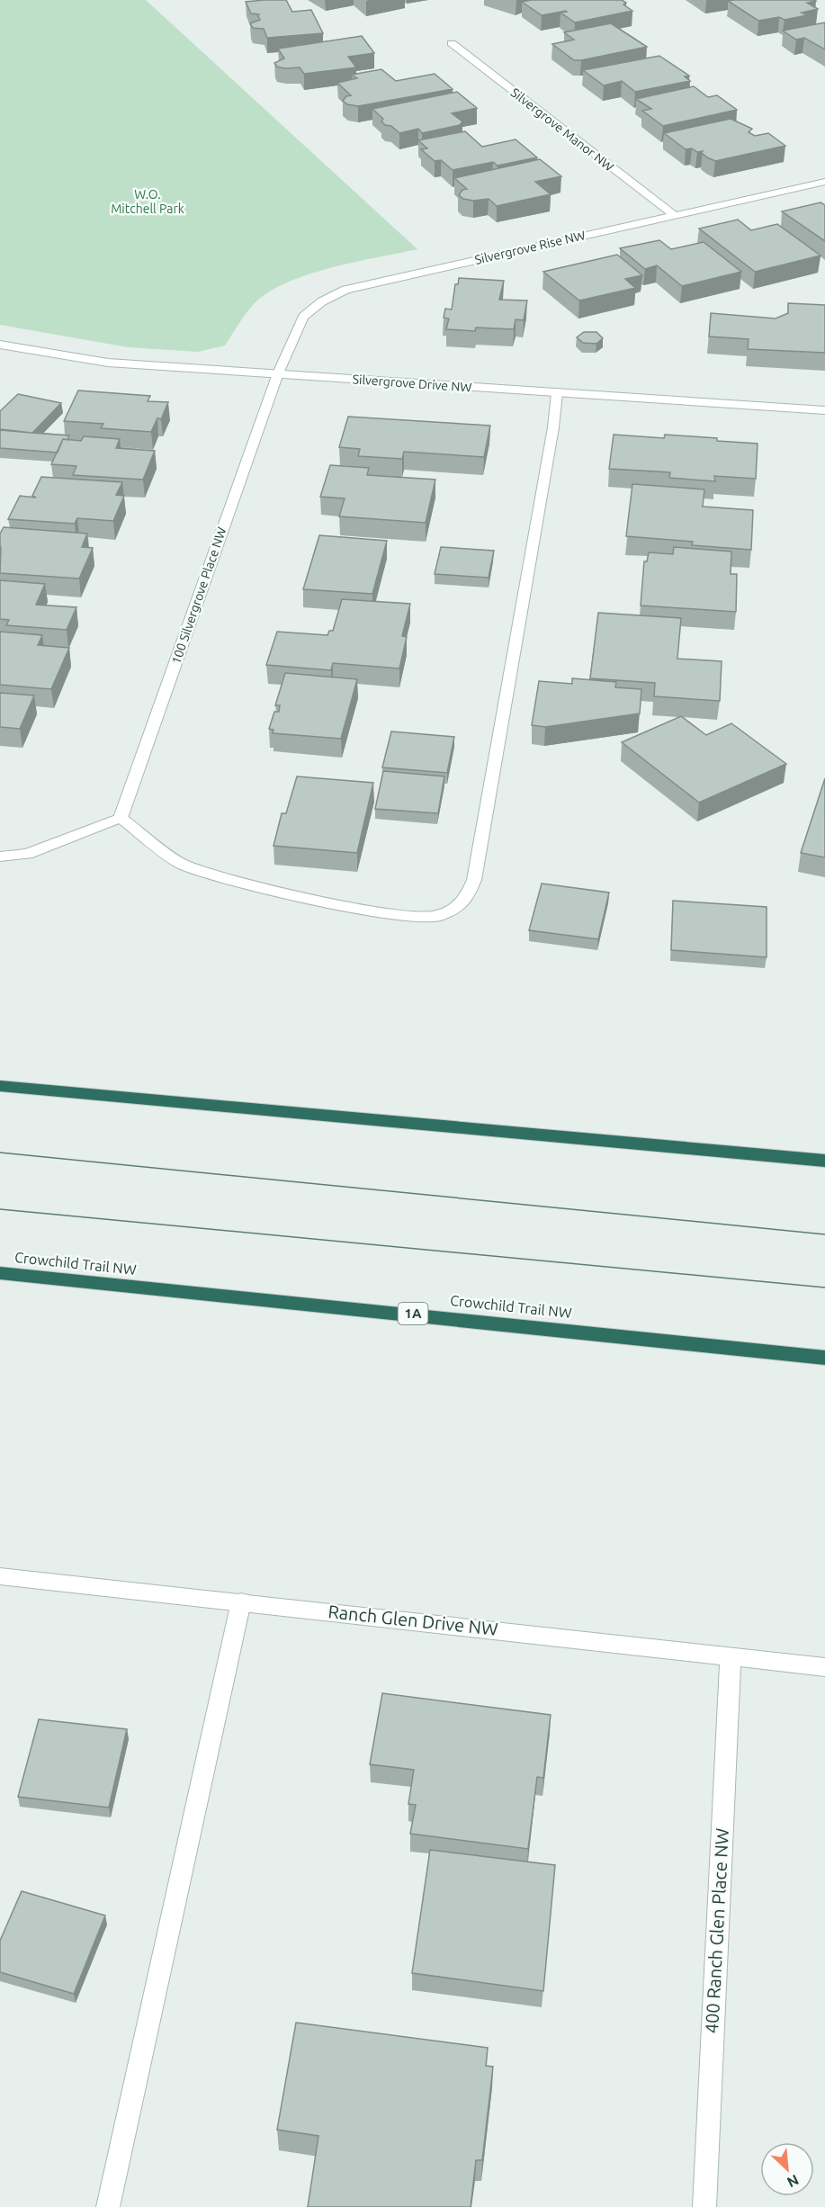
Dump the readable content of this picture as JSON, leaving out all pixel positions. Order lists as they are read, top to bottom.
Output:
{
  "streets": {
    "highway": ["Crowchild Trail NW", "1A"],
    "street": [
      "Silvergrove Manor NW",
      "Silvergrove Rise NW",
      "Silvergrove Drive NW",
      "100 Silvergrove Place NW",
      "Ranch Glen Drive NW",
      "400 Ranch Glen Place NW"
    ]
  },
  "crossings": [
    ["Silvergrove Manor NW", "Silvergrove Rise NW"],
    ["Silvergrove Rise NW", "Silvergrove Drive NW"],
    ["Silvergrove Rise NW", "100 Silvergrove Place NW"],
    ["Silvergrove Drive NW", "100 Silvergrove Place NW"],
    ["Ranch Glen Drive NW", "400 Ranch Glen Place NW"]
  ],
  "parks": ["W.O. Mitchell Park"],
  "north": "bottom right"
}
